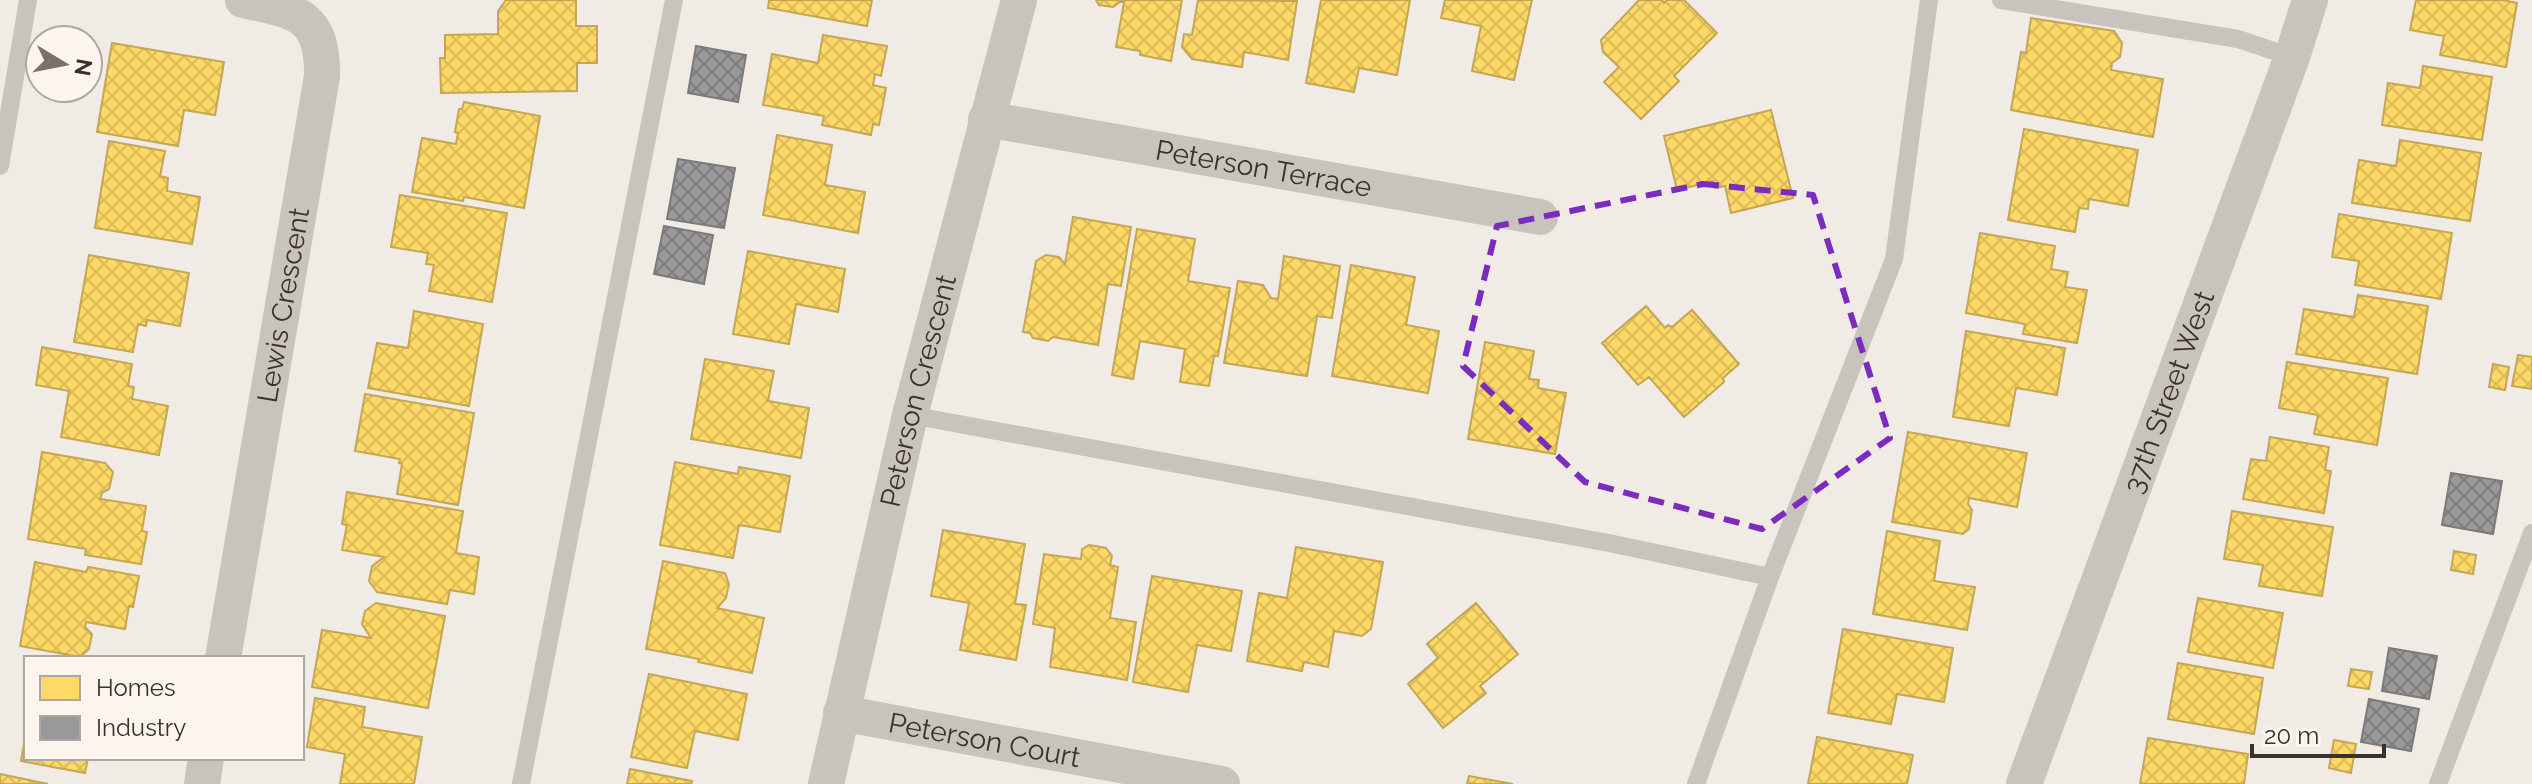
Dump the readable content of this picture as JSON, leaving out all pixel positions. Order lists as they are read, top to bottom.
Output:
{
  "streets": {
    "street": [
      "Peterson Terrace",
      "Lewis Crescent",
      "Peterson Crescent",
      "37th Street West",
      "Peterson Court"
    ]
  },
  "crossings": [
    ["Peterson Terrace", "Peterson Crescent"],
    ["Peterson Crescent", "Peterson Court"]
  ],
  "legend": ["Homes", "Industry"],
  "scale_bar": "20 m",
  "north": "right"
}
